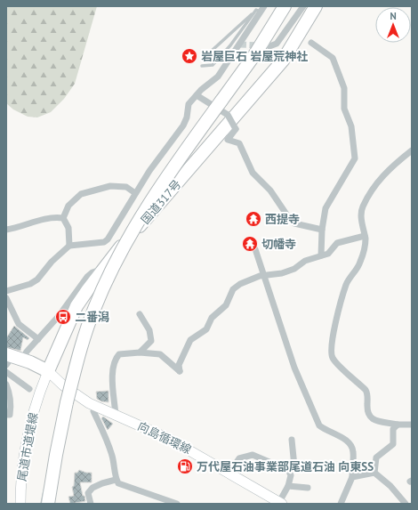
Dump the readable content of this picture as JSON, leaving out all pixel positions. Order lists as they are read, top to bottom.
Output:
{
  "streets": {
    "highway": ["国道317号"],
    "main road": ["向島循環線", "尾道市道堤線"]
  },
  "crossings": [
    ["国道317号", "向島循環線"],
    ["国道317号", "尾道市道堤線"],
    ["向島循環線", "尾道市道堤線"]
  ],
  "places": {
    "place": ["岩屋巨石 岩屋荒神社"],
    "temple": ["西提寺", "切幡寺"],
    "bus stop": ["二番潟"],
    "fuel station": ["万代屋石油事業部尾道石油 向東SS"]
  },
  "north": "top"
}
